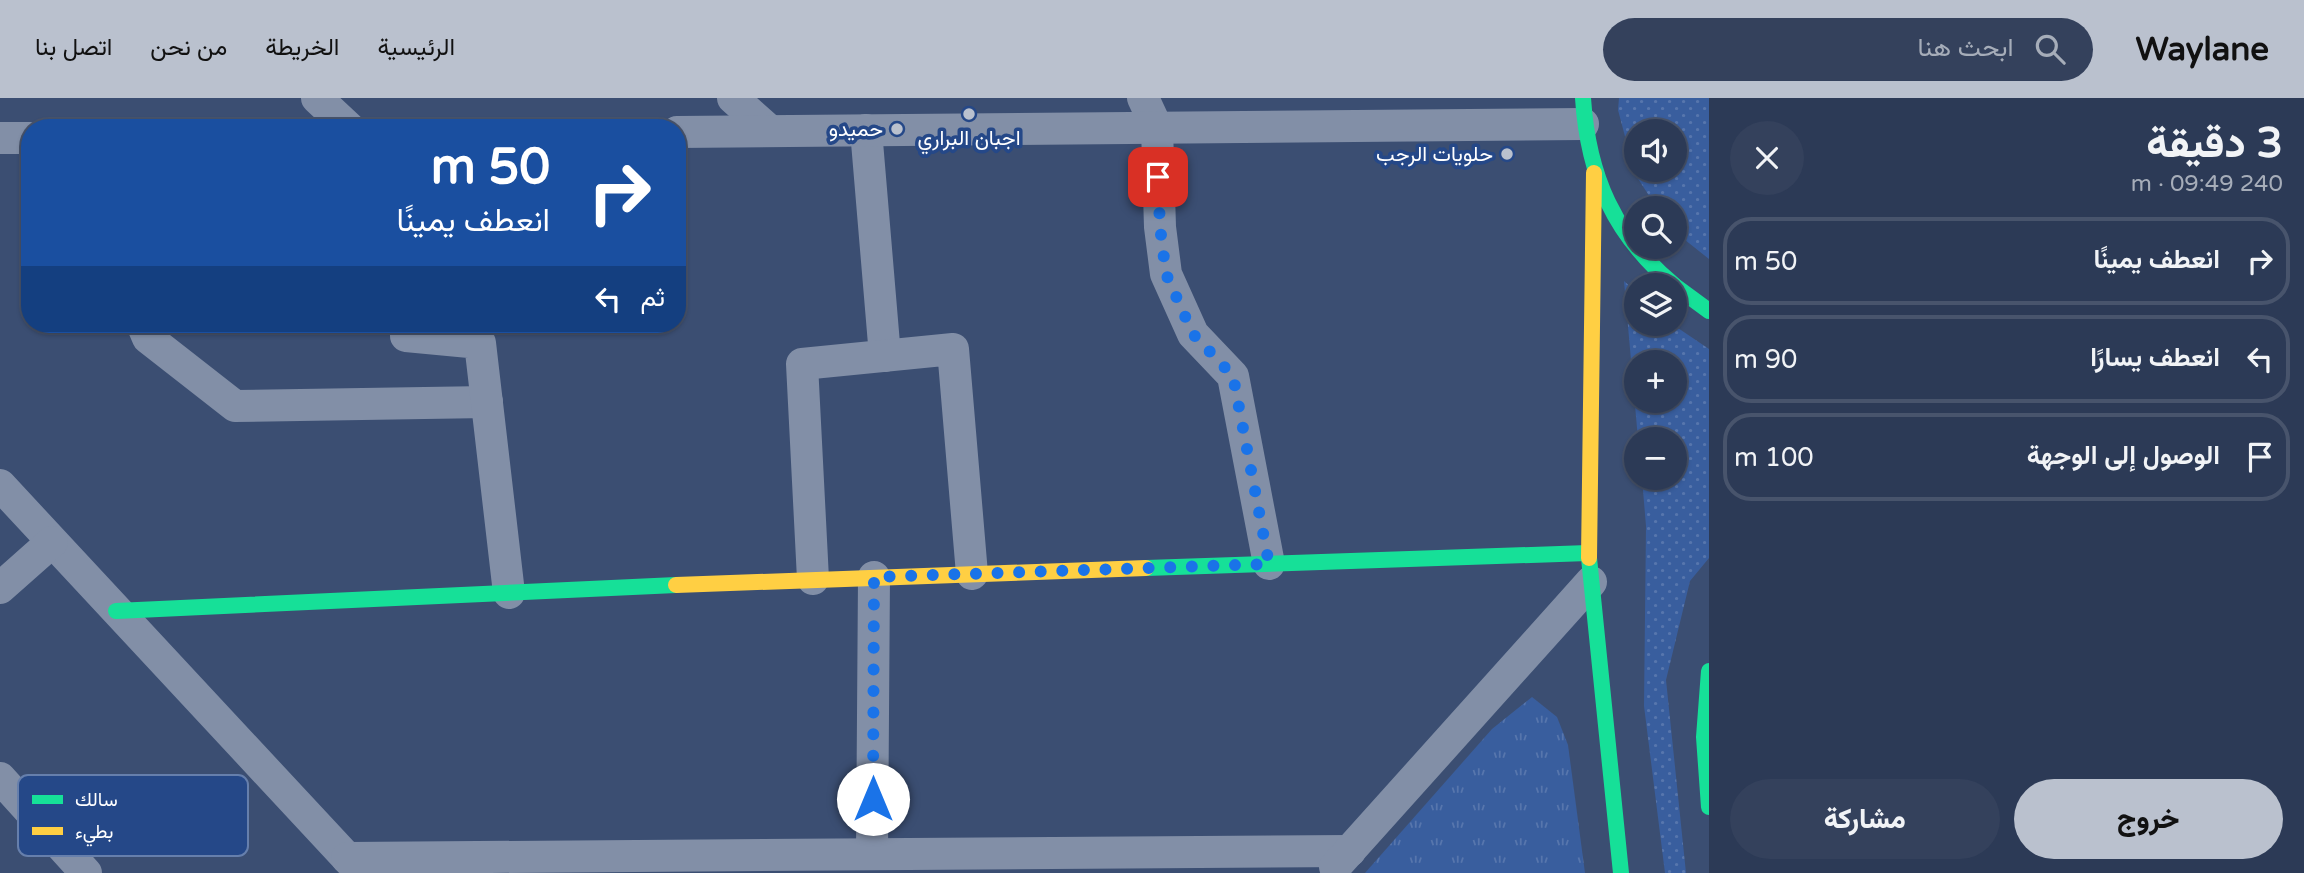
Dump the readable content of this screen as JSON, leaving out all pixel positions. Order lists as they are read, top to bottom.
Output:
{
  "places": ["اجبان البراري", "حميدو", "حلويات الرجب"],
  "legend": ["سالك", "بطيء"],
  "page": {
    "header": "Waylane",
    "search": "ابحث هنا",
    "nav": [
      "الرئيسية",
      "الخريطة",
      "من نحن",
      "اتصل بنا"
    ],
    "heading": ["3 دقيقة", "240 m · 09:49"],
    "map_buttons": ["+", "−"],
    "turn": ["50 m", "انعطف يمينًا"],
    "list": [
      {
        "name": "انعطف يمينًا",
        "value": "50 m"
      },
      {
        "name": "انعطف يسارًا",
        "value": "90 m"
      },
      {
        "name": "الوصول إلى الوجهة",
        "value": "100 m"
      }
    ],
    "then": "ثم",
    "buttons": ["خروج", "مشاركة"]
  }
}
